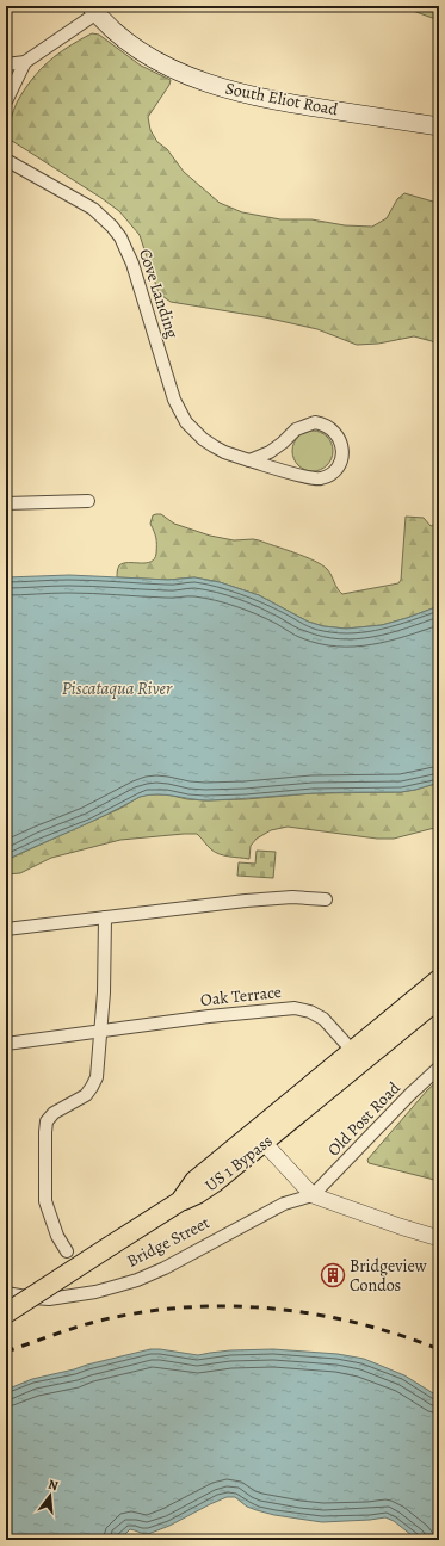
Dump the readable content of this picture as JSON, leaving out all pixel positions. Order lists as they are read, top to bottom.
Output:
{
  "streets": {
    "main road": ["South Eliot Road", "US 1 Bypass"],
    "street": [
      "Cove Landing",
      "Oak Terrace",
      "Old Post Road",
      "Bridge Street"
    ]
  },
  "crossings": [
    ["Oak Terrace", "US 1 Bypass"],
    ["Old Post Road", "Bridge Street"]
  ],
  "water": ["Piscataqua River"],
  "places": {
    "building": ["Bridgeview Condos"]
  },
  "north": "top"
}
